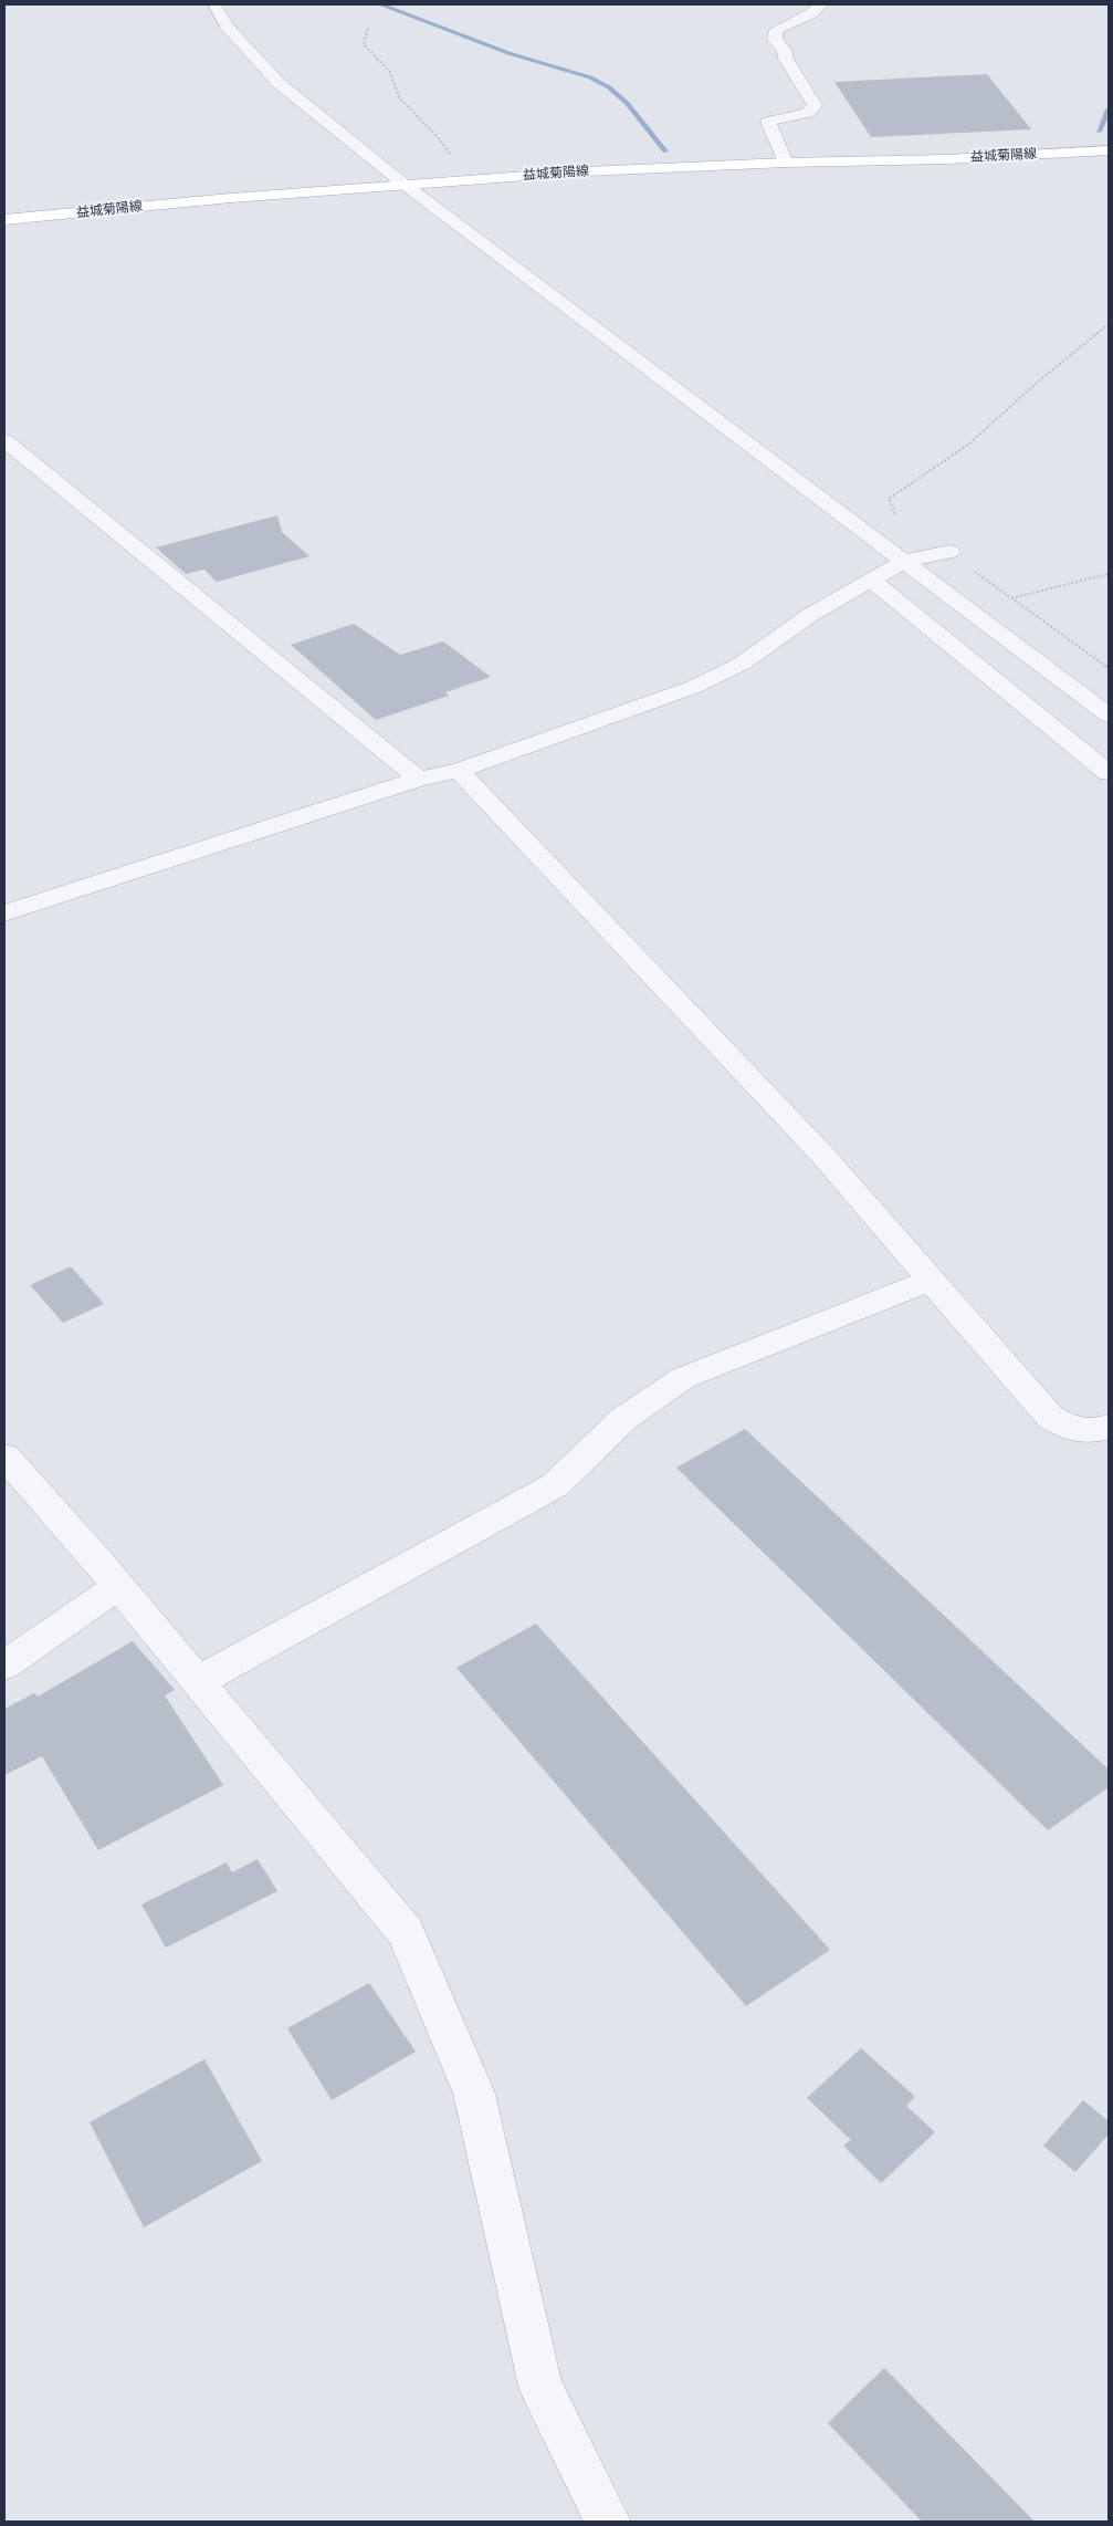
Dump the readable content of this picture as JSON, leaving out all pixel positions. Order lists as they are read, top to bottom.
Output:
{
  "streets": {
    "main road": ["益城菊陽線"]
  }
}
